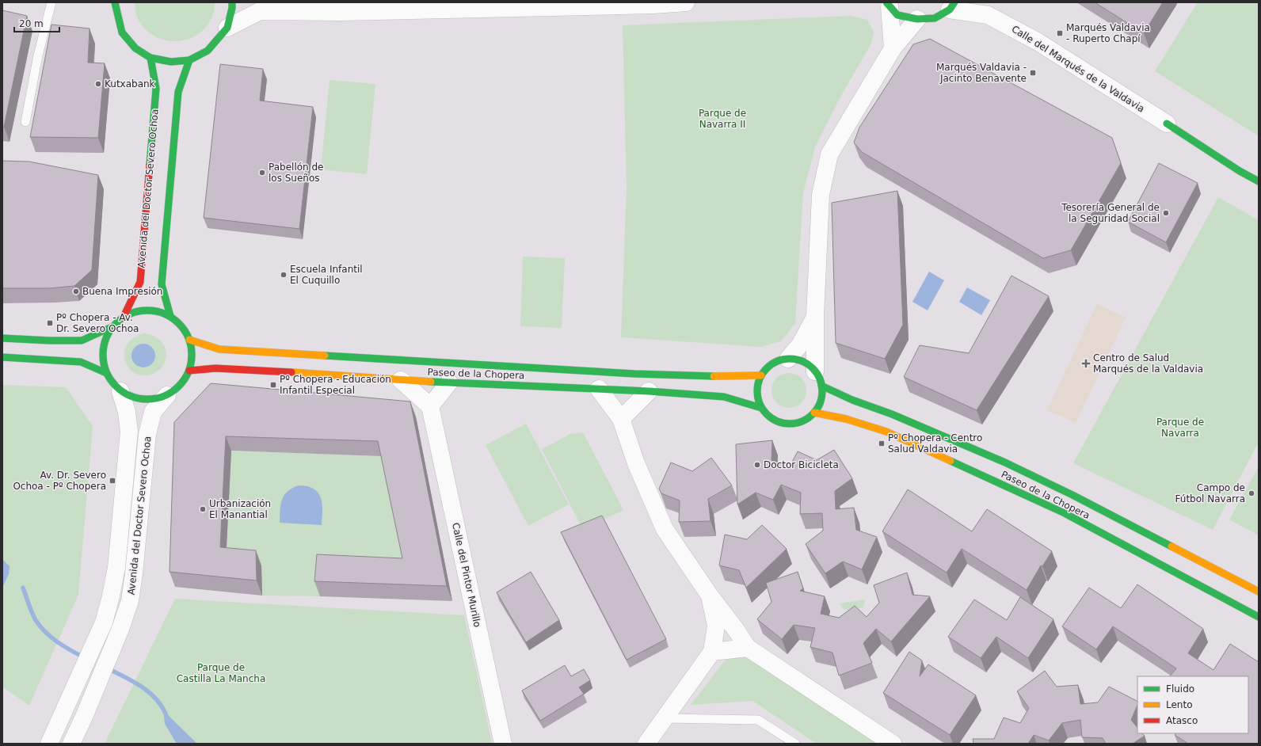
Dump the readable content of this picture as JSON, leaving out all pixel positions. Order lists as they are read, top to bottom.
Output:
{
  "streets": {
    "main road": ["Calle del Marqués de la Valdavia", "Avenida del Doctor Severo Ochoa", "Paseo de la Chopera"],
    "street": ["Calle del Pintor Murillo"]
  },
  "crossings": [
    ["Avenida del Doctor Severo Ochoa", "Paseo de la Chopera"]
  ],
  "parks": ["Parque de Navarra II", "Parque de Navarra", "Parque de Castilla La Mancha"],
  "places": {
    "transit": [
      "Marqués Valdavia - Ruperto Chapí",
      "Marqués Valdavia - Jacinto Benavente",
      "Pº Chopera - Av. Dr. Severo Ochoa",
      "Pº Chopera - Educación Infantil Especial",
      "Pº Chopera - Centro Salud Valdavia",
      "Av. Dr. Severo Ochoa - Pº Chopera"
    ],
    "other": [
      "Kutxabank",
      "Pabellón de los Sueños",
      "Tesorería General de la Seguridad Social",
      "Escuela Infantil El Cuquillo",
      "Buena Impresión",
      "Doctor Bicicleta",
      "Campo de Fútbol Navarra",
      "Urbanización El Manantial"
    ],
    "health": ["Centro de Salud Marqués de la Valdavia"]
  },
  "legend": ["Fluido", "Lento", "Atasco"],
  "scale_bar": "20 m"
}
